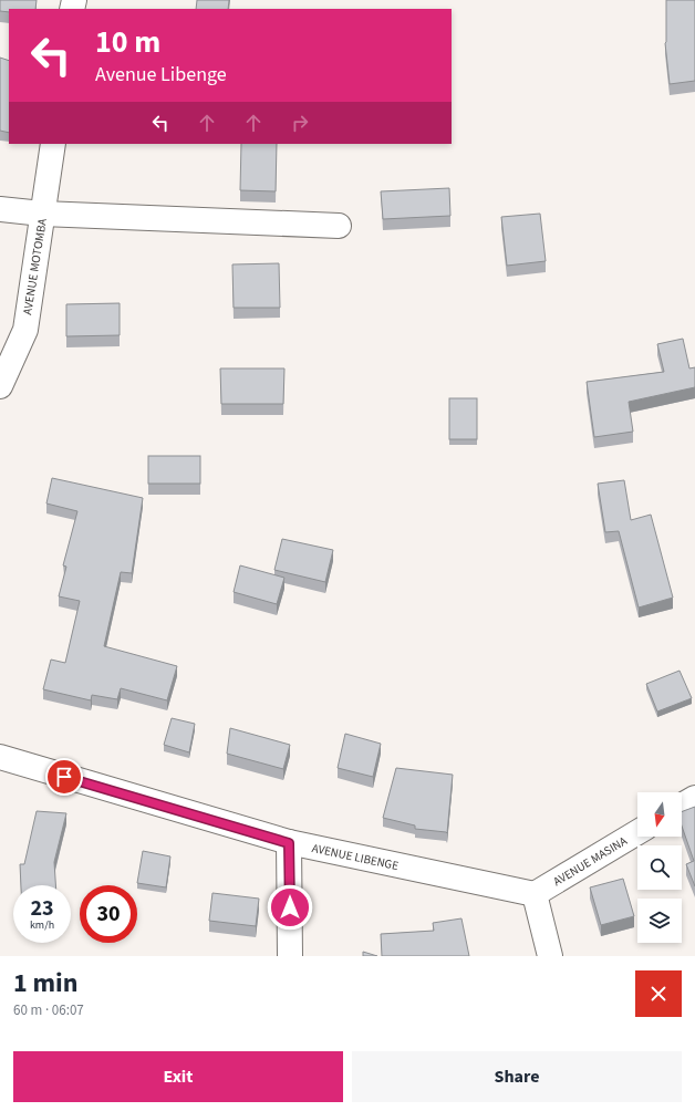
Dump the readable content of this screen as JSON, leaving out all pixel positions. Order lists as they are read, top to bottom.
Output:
{
  "streets": {
    "street": ["AVENUE MOTOMBA", "AVENUE LIBENGE", "AVENUE MASINA"]
  },
  "crossings": [
    ["AVENUE LIBENGE", "AVENUE MASINA"]
  ],
  "north": "bottom",
  "page": {
    "turn": ["10 m", "Avenue Libenge"],
    "speed": "23 km/h",
    "limit": "30",
    "heading": ["1 min", "60 m · 06:07"],
    "buttons": ["Exit", "Share"]
  }
}
